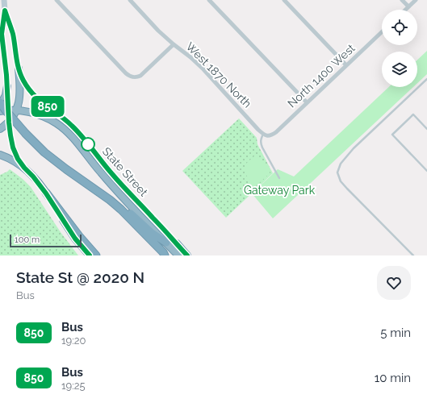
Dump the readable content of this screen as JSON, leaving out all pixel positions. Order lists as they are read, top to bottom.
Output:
{
  "streets": {
    "main road": ["State Street"],
    "street": ["West 1870 North", "North 1400 West"]
  },
  "crossings": [
    ["West 1870 North", "North 1400 West"]
  ],
  "parks": ["Gateway Park"],
  "lines": ["bus line 850"],
  "scale_bar": "100 m",
  "page": {
    "on_map": "850",
    "scale": "100 m",
    "heading": ["State St @ 2020 N", "Bus"],
    "list": [
      {
        "mark": "850",
        "name": "Bus",
        "note": "19:20",
        "value": "5 min"
      },
      {
        "mark": "850",
        "name": "Bus",
        "note": "19:25",
        "value": "10 min"
      }
    ]
  }
}
